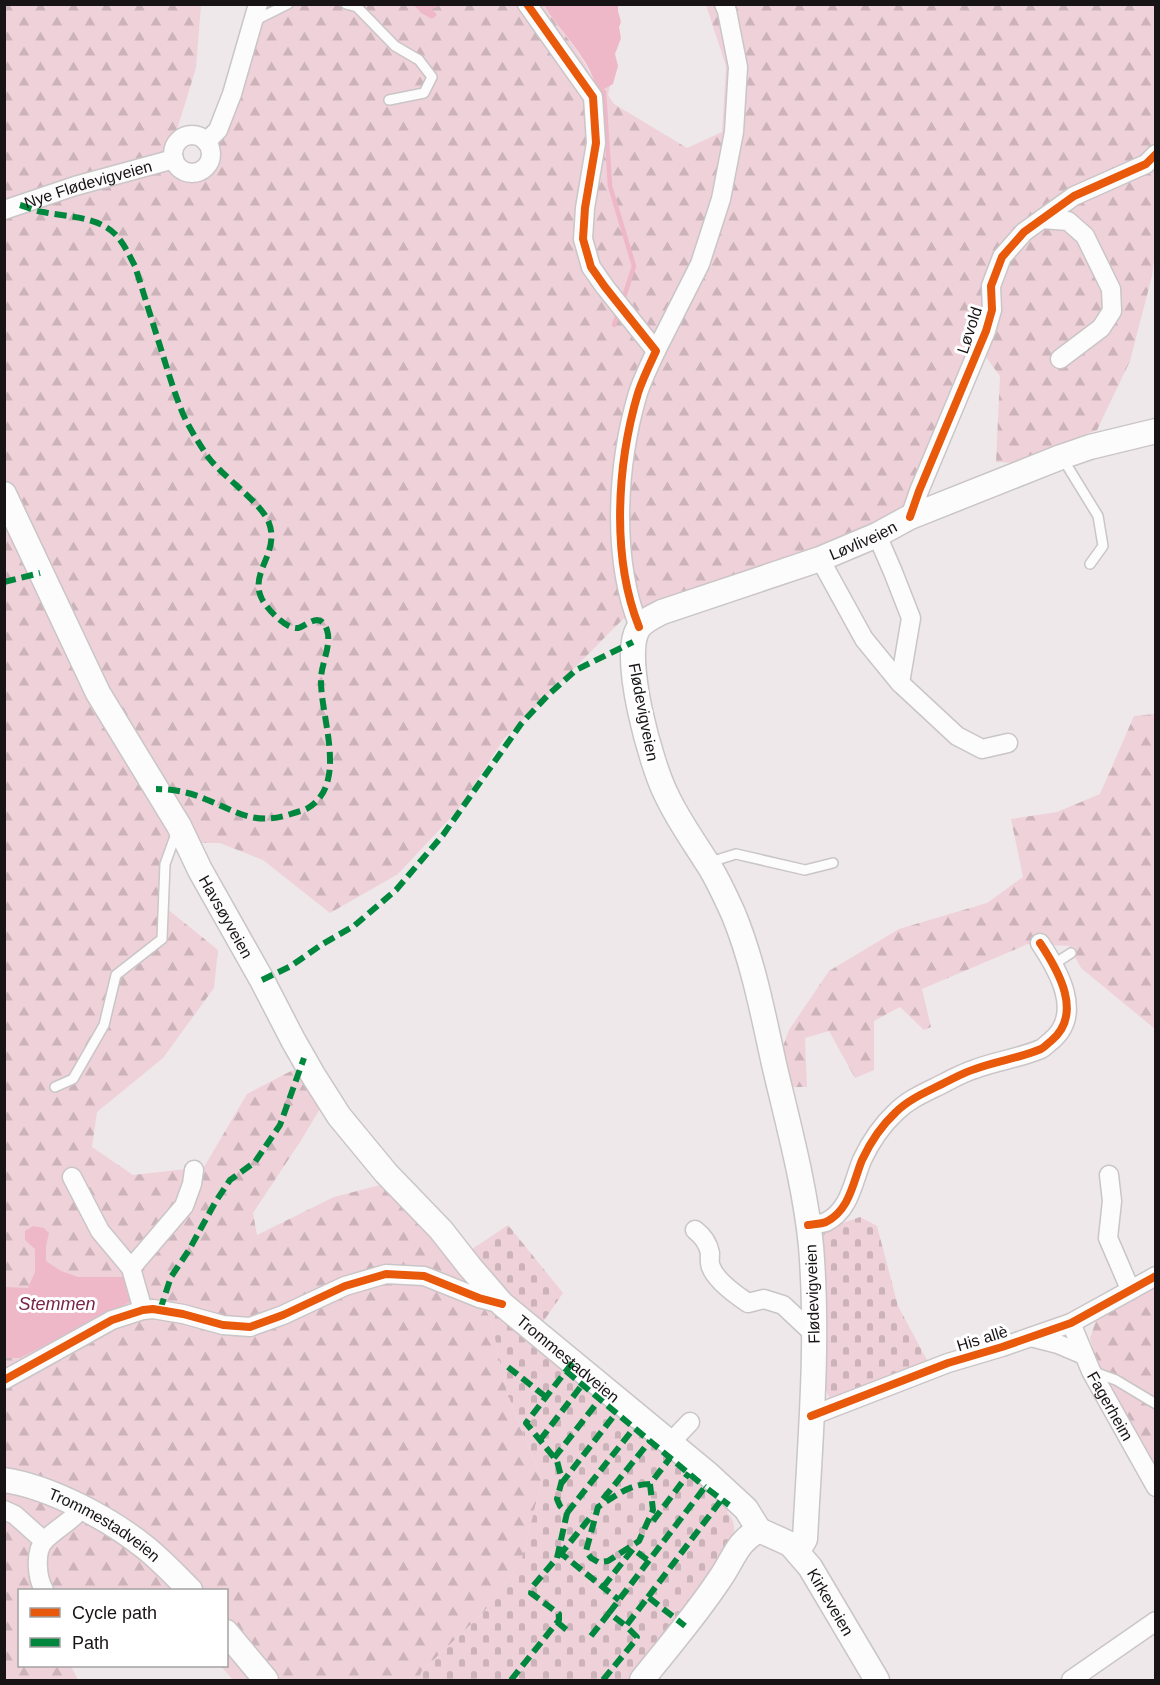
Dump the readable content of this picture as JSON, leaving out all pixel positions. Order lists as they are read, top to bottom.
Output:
{
  "streets": {
    "main road": [
      "Løvliveien",
      "Flødevigveien",
      "Havsøyveien",
      "Trommestadveien",
      "Kirkeveien"
    ],
    "street": [
      "Nye Flødevigveien",
      "Løvold",
      "His allè",
      "Fagerheim"
    ]
  },
  "crossings": [
    ["Løvold", "Løvliveien"],
    ["Løvliveien", "Flødevigveien"],
    ["Flødevigveien", "His allè"],
    ["Flødevigveien", "Kirkeveien"],
    ["Havsøyveien", "Trommestadveien"],
    ["His allè", "Fagerheim"],
    ["Trommestadveien", "Kirkeveien"]
  ],
  "water": ["Stemmen"],
  "legend": ["Cycle path", "Path"]
}
